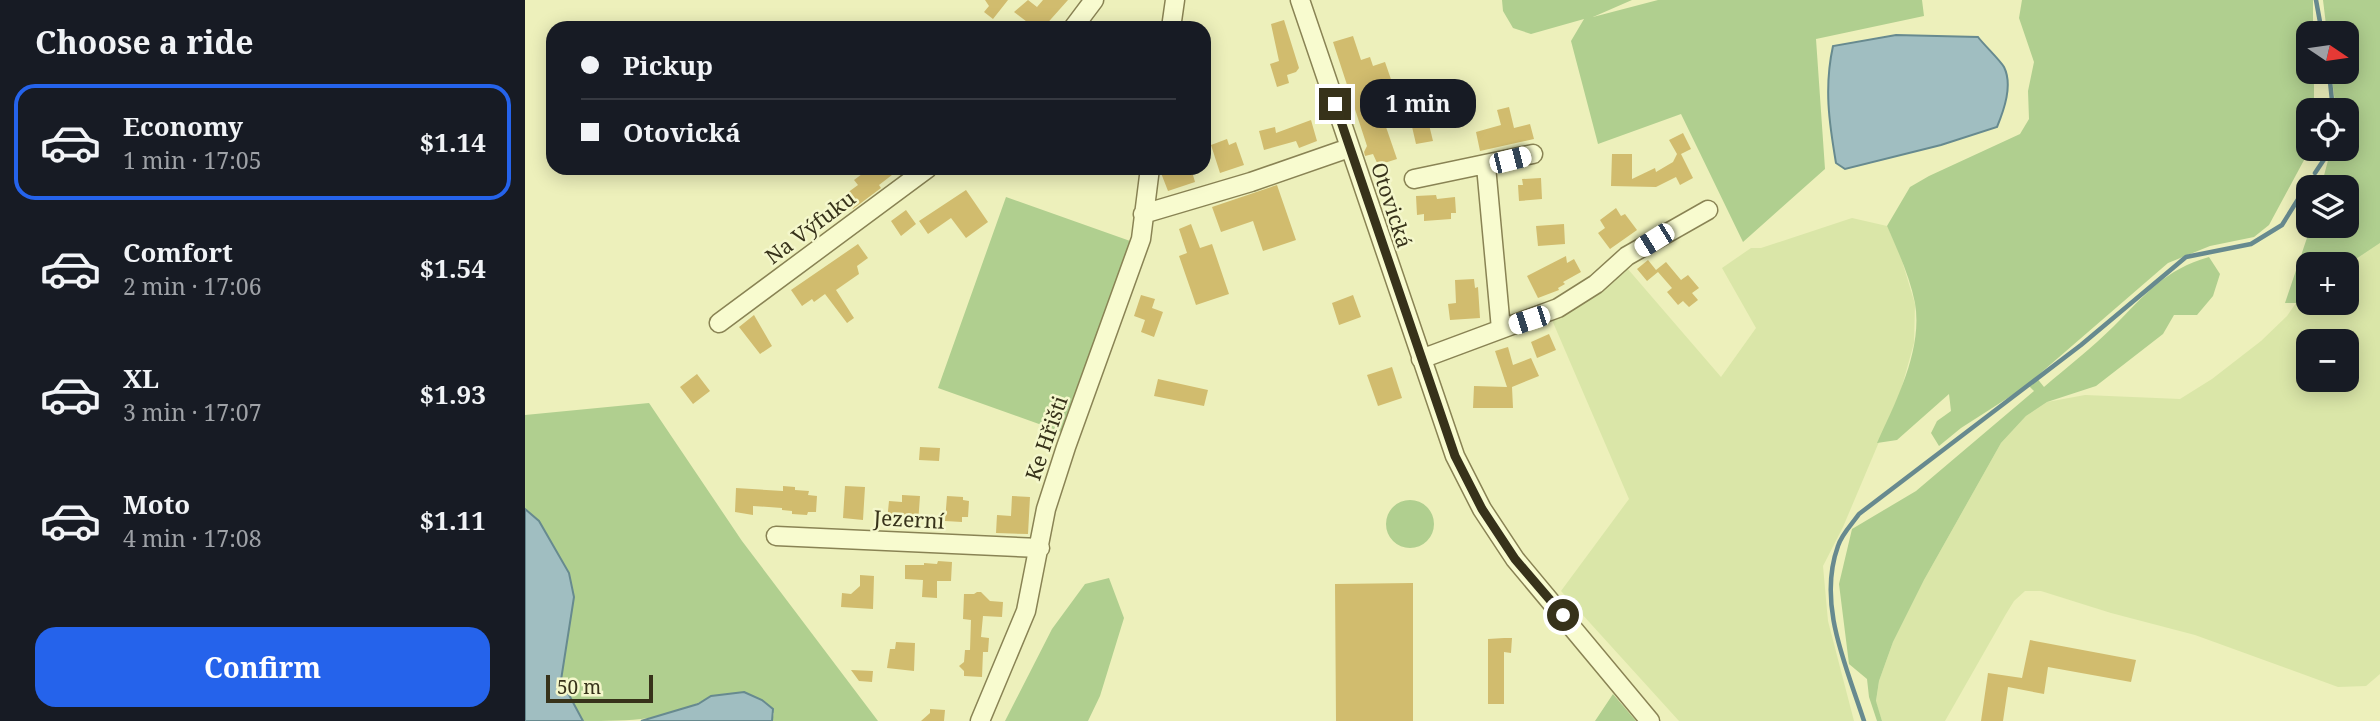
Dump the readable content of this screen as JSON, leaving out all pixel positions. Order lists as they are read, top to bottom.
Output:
{
  "streets": {
    "street": [
      "Otovická",
      "Na Výfuku",
      "Ke Hřišti",
      "Jezerní"
    ]
  },
  "crossings": [
    ["Ke Hřišti", "Jezerní"]
  ],
  "scale_bar": "50 m",
  "north": "right",
  "page": {
    "heading": "Choose a ride",
    "map_buttons": ["+", "−"],
    "banner": ["Pickup", "Otovická"],
    "bubble": "1 min",
    "list": [
      {
        "name": "Economy",
        "note": "1 min · 17:05",
        "value": "$1.14"
      },
      {
        "name": "Comfort",
        "note": "2 min · 17:06",
        "value": "$1.54"
      },
      {
        "name": "XL",
        "note": "3 min · 17:07",
        "value": "$1.93"
      },
      {
        "name": "Moto",
        "note": "4 min · 17:08",
        "value": "$1.11"
      }
    ],
    "buttons": "Confirm",
    "scale": "50 m"
  }
}
